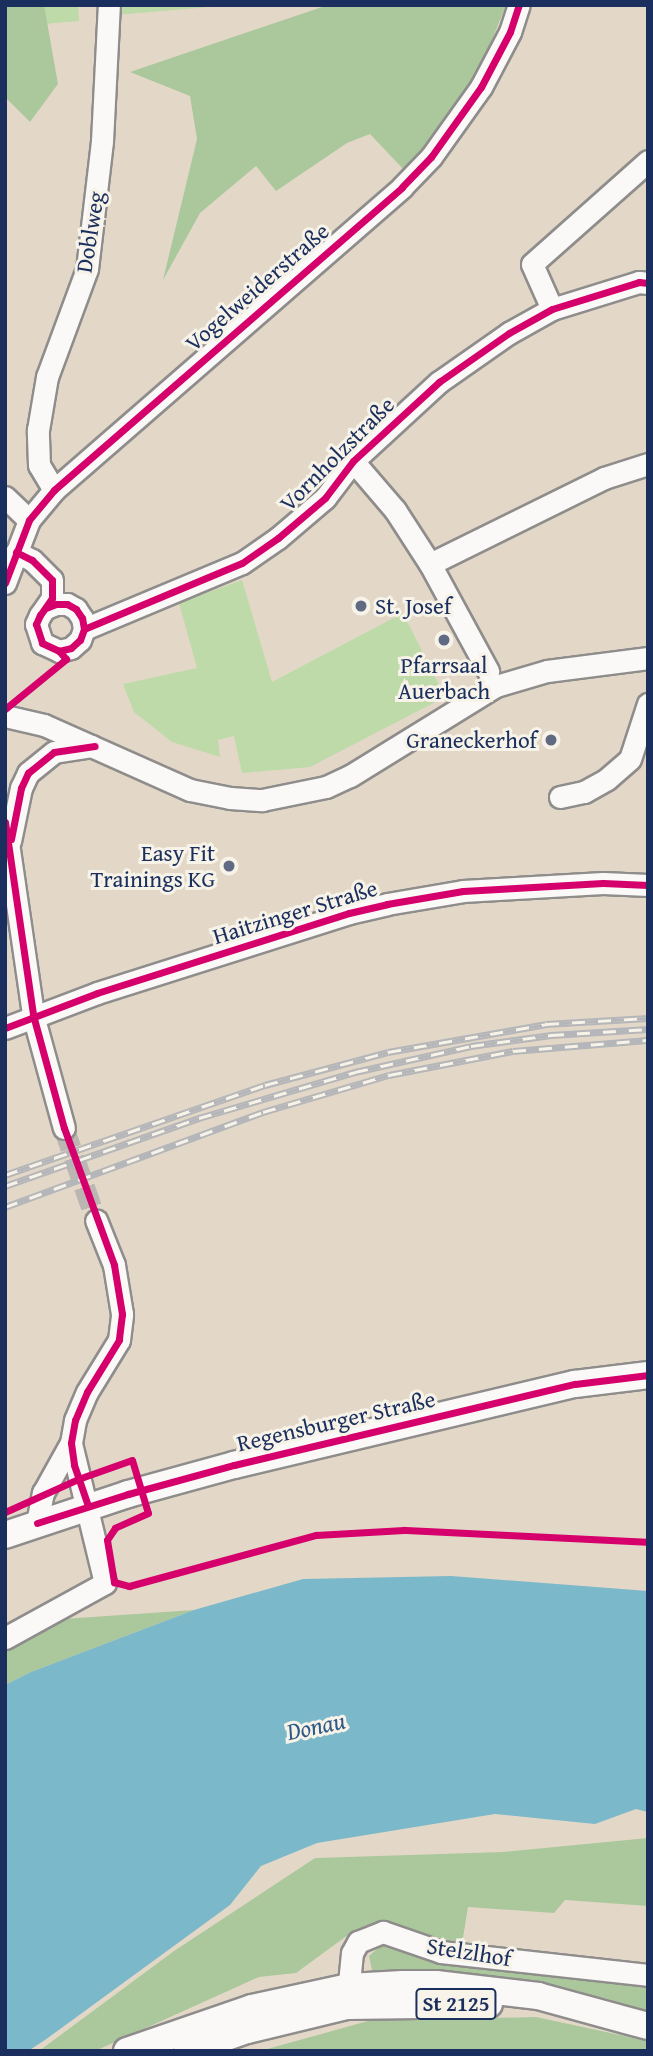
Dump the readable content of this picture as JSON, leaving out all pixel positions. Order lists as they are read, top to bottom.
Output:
{
  "streets": {
    "main road": ["Regensburger Straße", "St 2125"],
    "street": [
      "Doblweg",
      "Vogelweiderstraße",
      "Vornholzstraße",
      "Haitzinger Straße",
      "Stelzlhof"
    ]
  },
  "crossings": [
    ["Doblweg", "Vogelweiderstraße"],
    ["Vogelweiderstraße", "Vornholzstraße"],
    ["Stelzlhof", "St 2125"]
  ],
  "water": ["Donau"],
  "places": [
    "St. Josef",
    "Pfarrsaal Auerbach",
    "Graneckerhof",
    "Easy Fit Trainings KG"
  ]
}
